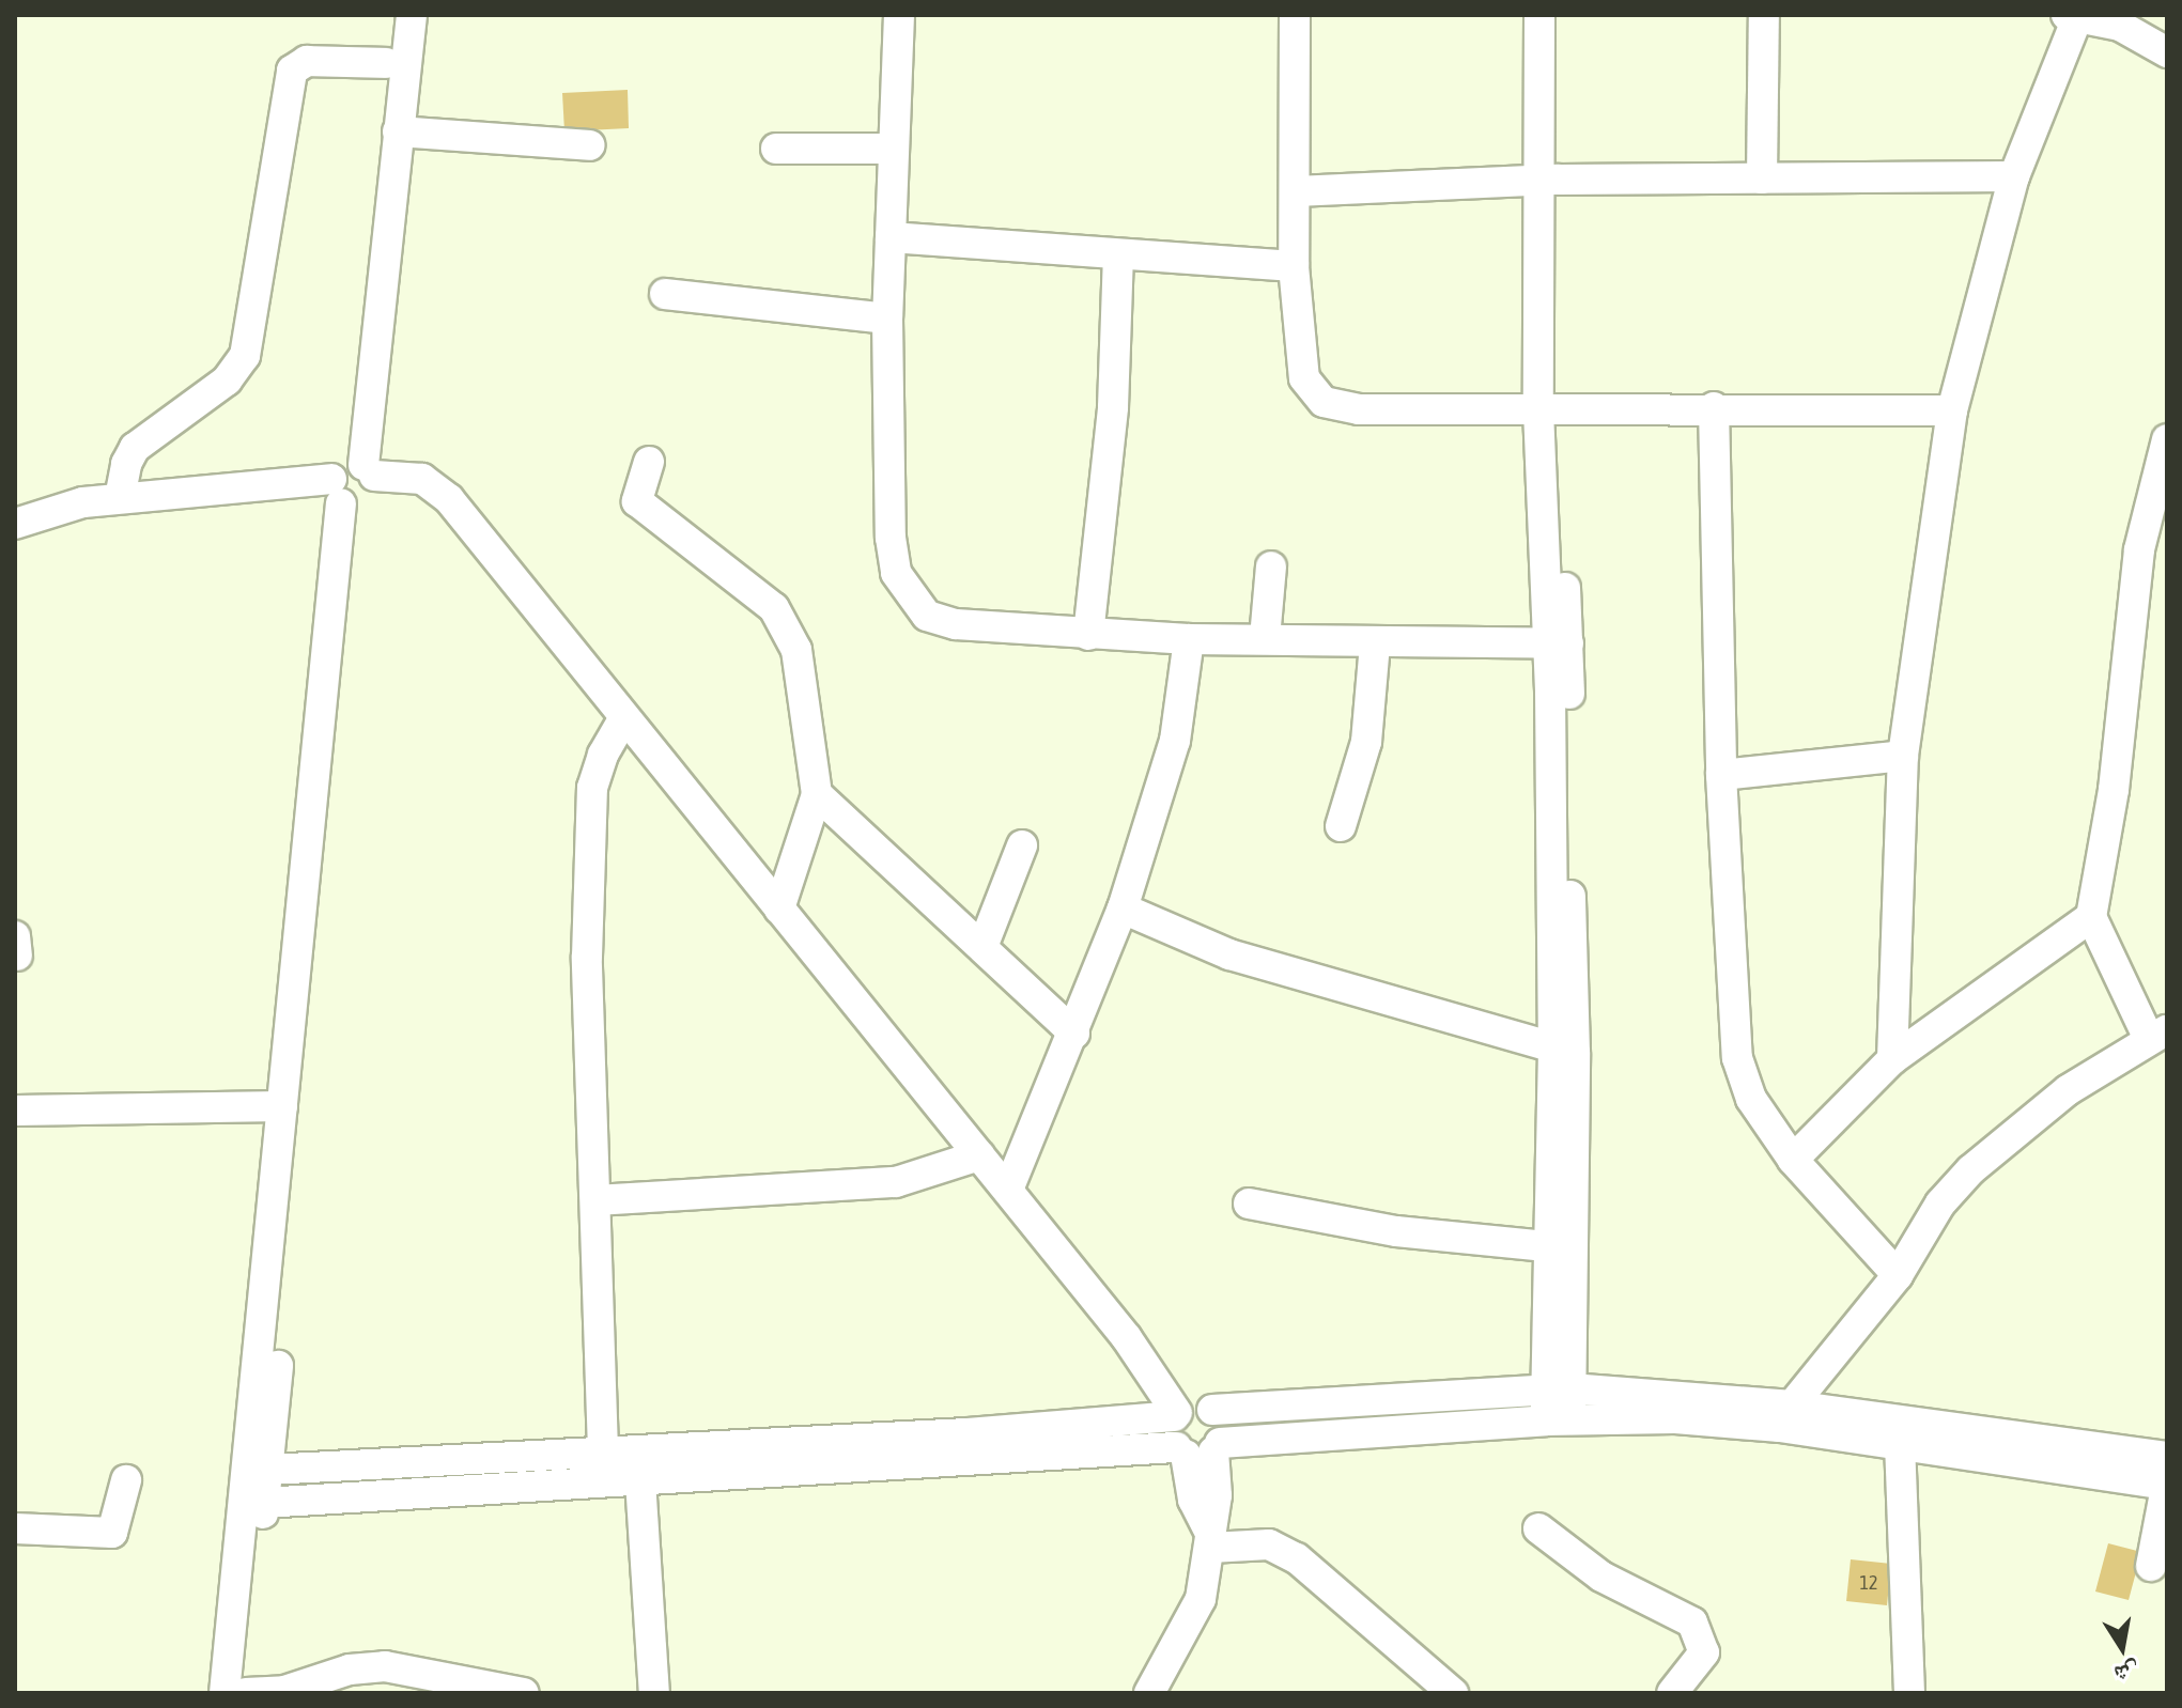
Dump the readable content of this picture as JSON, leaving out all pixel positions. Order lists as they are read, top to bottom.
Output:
{
  "house_numbers": ["12"],
  "north": "bottom"
}
